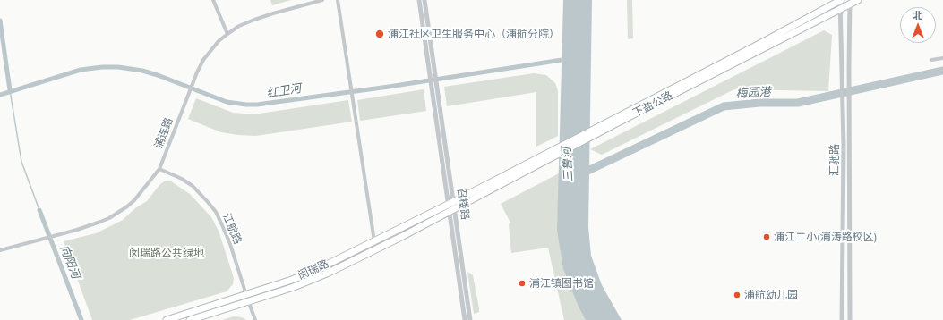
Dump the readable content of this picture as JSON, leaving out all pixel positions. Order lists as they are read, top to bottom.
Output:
{
  "streets": {
    "main road": ["下盐公路", "闵瑞路"],
    "street": [
      "浦连路",
      "汇驰路",
      "召楼路",
      "江航路"
    ]
  },
  "crossings": [
    ["下盐公路", "汇驰路"],
    ["下盐公路", "召楼路"],
    ["下盐公路", "闵瑞路"],
    ["浦连路", "江航路"],
    ["召楼路", "闵瑞路"],
    ["江航路", "闵瑞路"]
  ],
  "water": [
    "红卫河",
    "梅园港",
    "三鲁河",
    "向阳河"
  ],
  "parks": ["闵瑞路公共绿地"],
  "places": [
    "浦江社区卫生服务中心（浦航分院）",
    "浦江二小(浦涛路校区)",
    "浦江镇图书馆",
    "浦航幼儿园"
  ],
  "north": "top"
}
